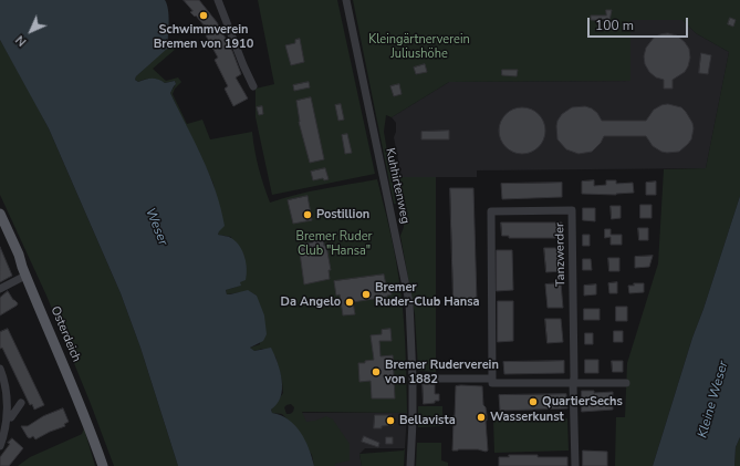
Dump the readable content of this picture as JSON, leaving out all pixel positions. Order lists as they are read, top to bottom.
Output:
{
  "streets": {
    "main road": ["Osterdeich"],
    "street": ["Kuhhirtenweg", "Tanzwerder"]
  },
  "water": ["Weser", "Kleine Weser"],
  "parks": ["Kleingärtnerverein Juliushöhe", "Bremer Ruder Club \"Hansa\""],
  "places": [
    "Schwimmverein Bremen von 1910",
    "Postillion",
    "Bremer Ruder-Club Hansa",
    "Da Angelo",
    "Bremer Ruderverein von 1882",
    "QuartierSechs",
    "Wasserkunst",
    "Bellavista"
  ],
  "scale_bar": "100 m",
  "north": "bottom left"
}
